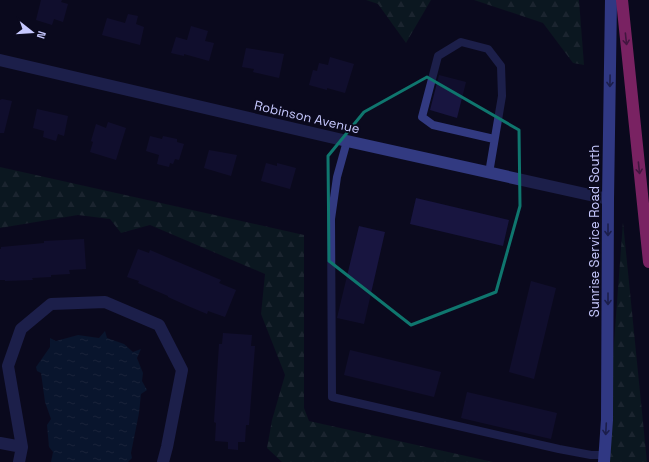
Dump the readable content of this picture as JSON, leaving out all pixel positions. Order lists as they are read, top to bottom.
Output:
{
  "streets": {
    "street": ["Robinson Avenue", "Sunrise Service Road South"]
  },
  "crossings": [
    ["Robinson Avenue", "Sunrise Service Road South"]
  ],
  "one_way": ["Sunrise Service Road South"],
  "north": "right"
}
